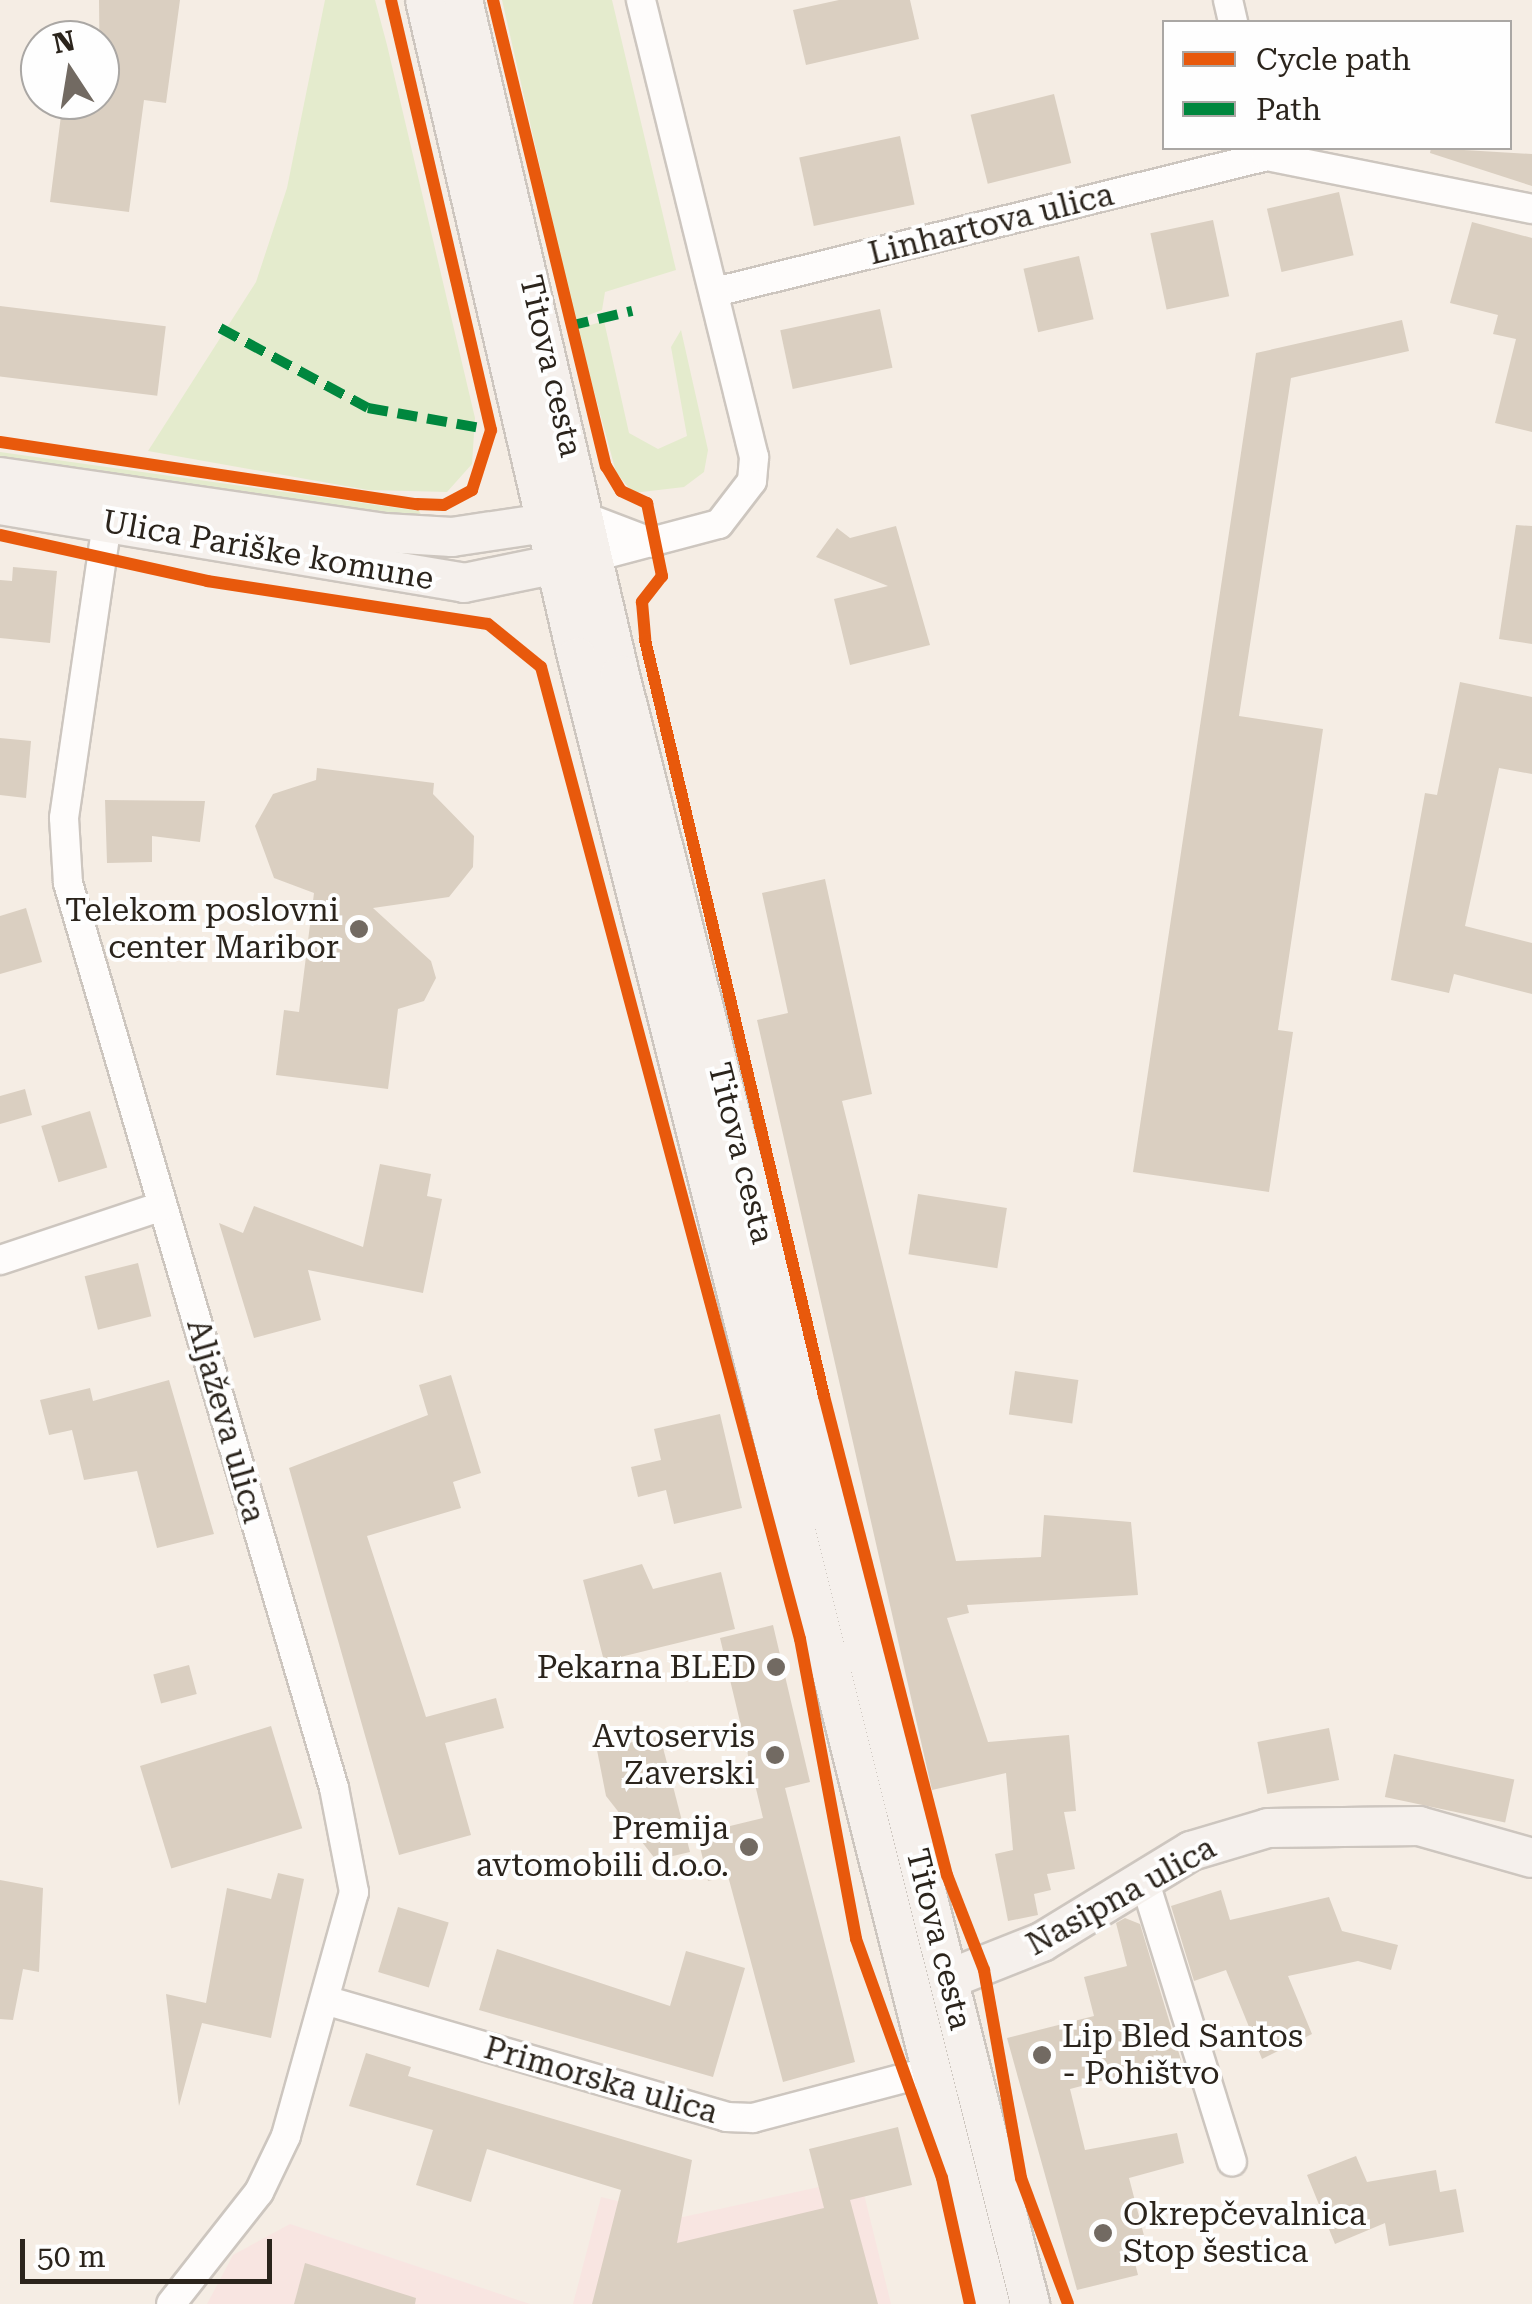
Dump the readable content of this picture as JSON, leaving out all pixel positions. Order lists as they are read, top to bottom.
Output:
{
  "streets": {
    "main road": ["Titova cesta", "Ulica Pariške komune", "Nasipna ulica"],
    "street": ["Linhartova ulica", "Aljaževa ulica", "Primorska ulica"]
  },
  "crossings": [
    ["Titova cesta", "Ulica Pariške komune"],
    ["Titova cesta", "Nasipna ulica"],
    ["Titova cesta", "Primorska ulica"],
    ["Ulica Pariške komune", "Aljaževa ulica"],
    ["Aljaževa ulica", "Primorska ulica"]
  ],
  "places": [
    "Telekom poslovni center Maribor",
    "Pekarna BLED",
    "Avtoservis Zaverski",
    "Premija avtomobili d.o.o.",
    "Lip Bled Santos - Pohištvo",
    "Okrepčevalnica Stop šestica"
  ],
  "legend": ["Cycle path", "Path"],
  "scale_bar": "50 m",
  "north": "top"
}
